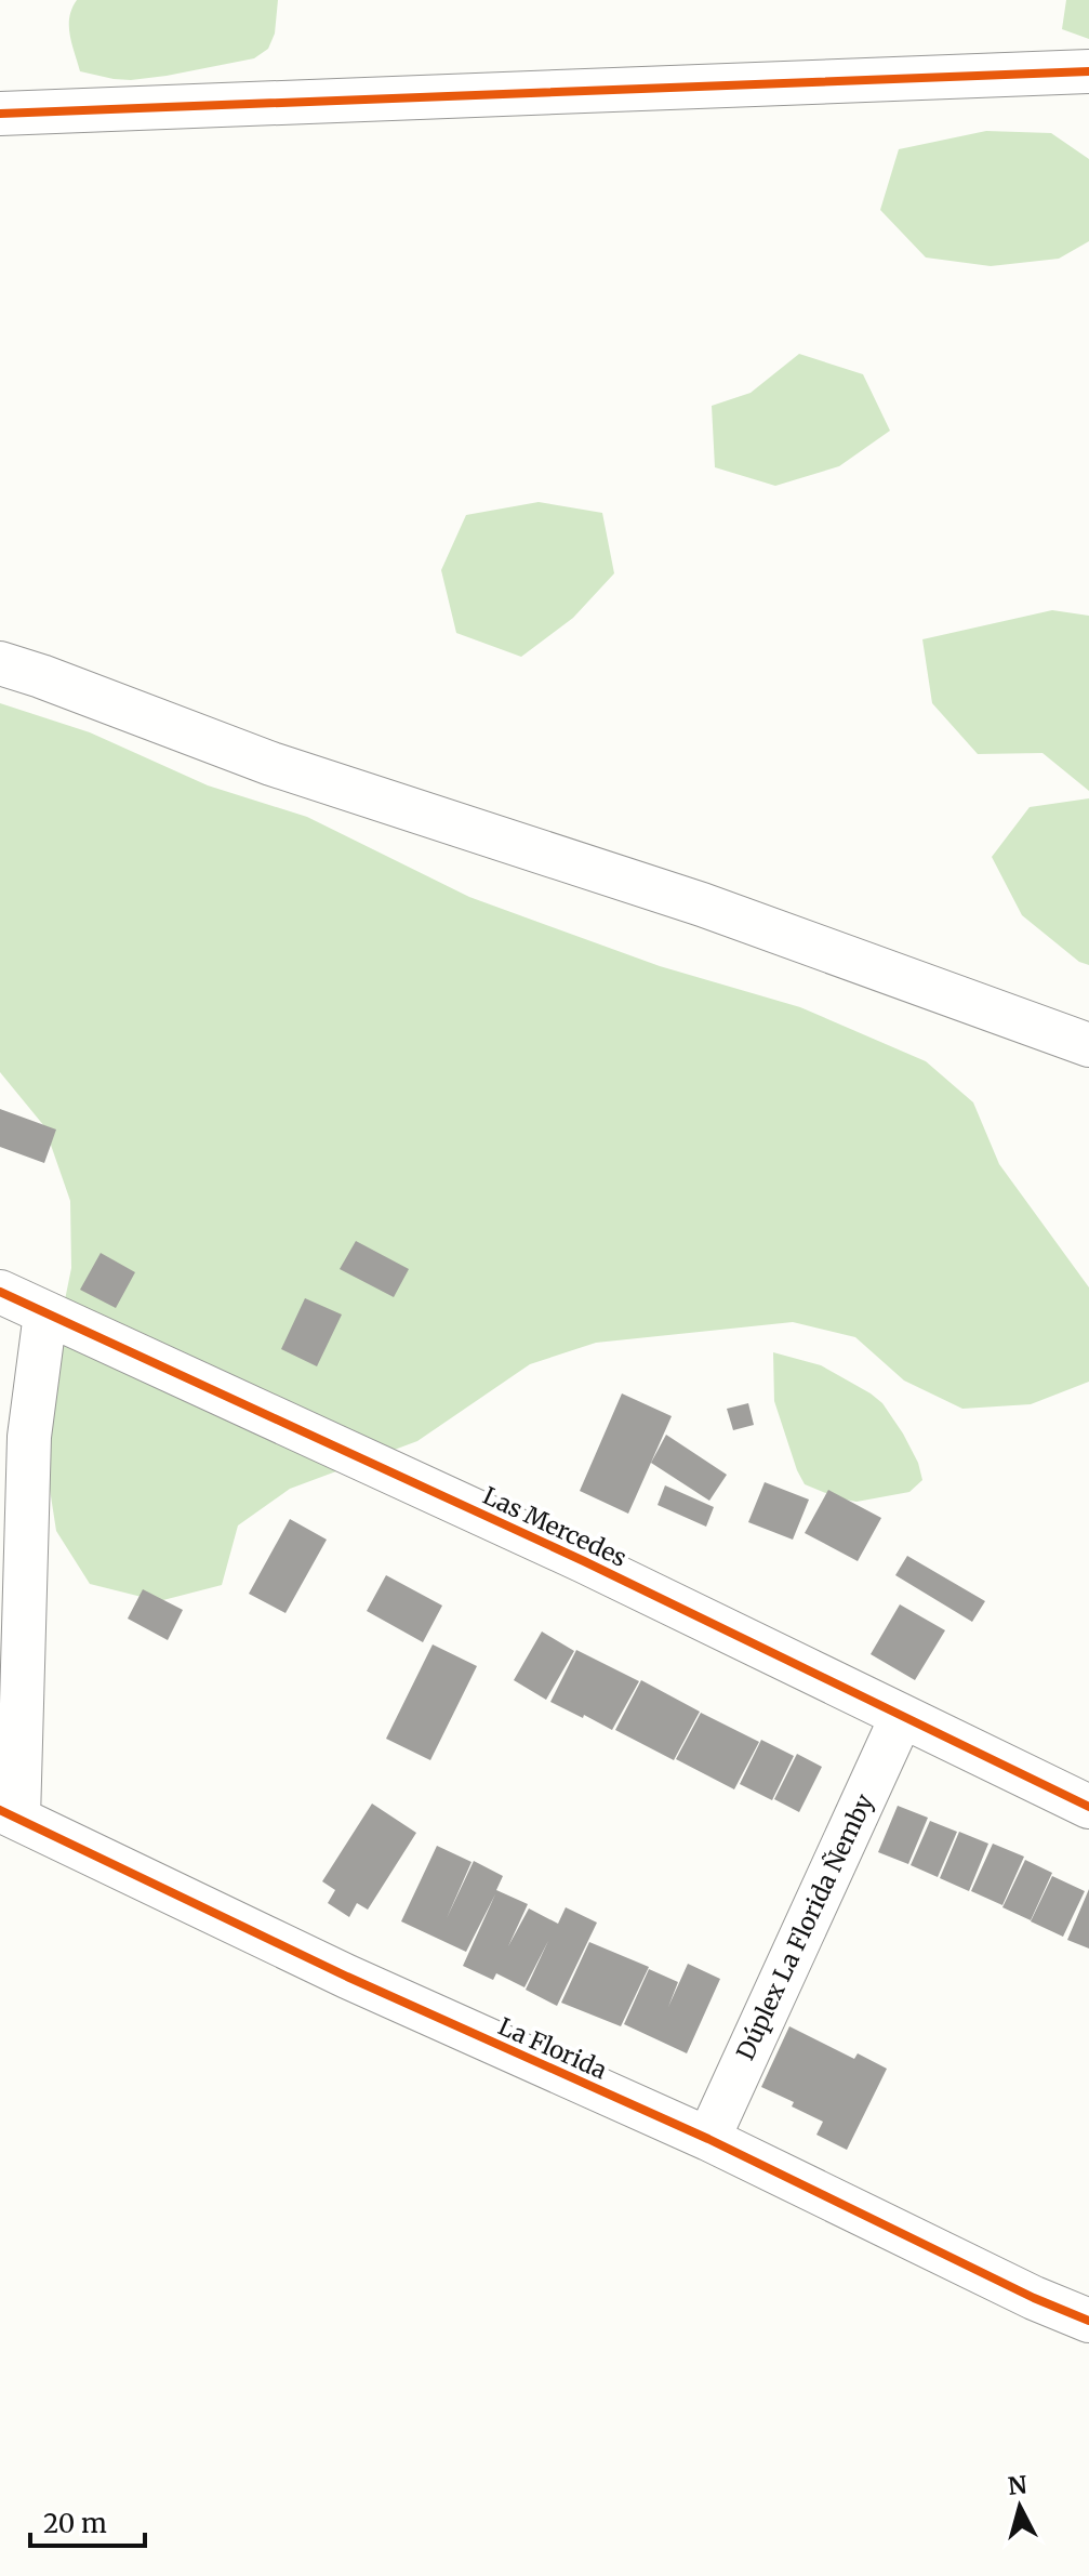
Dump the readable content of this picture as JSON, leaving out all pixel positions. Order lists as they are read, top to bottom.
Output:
{
  "streets": {
    "street": ["Las Mercedes", "Dúplex La Florida Ñemby", "La Florida"]
  },
  "crossings": [
    ["Las Mercedes", "Dúplex La Florida Ñemby"],
    ["Dúplex La Florida Ñemby", "La Florida"]
  ],
  "scale_bar": "20 m",
  "north": "top"
}
